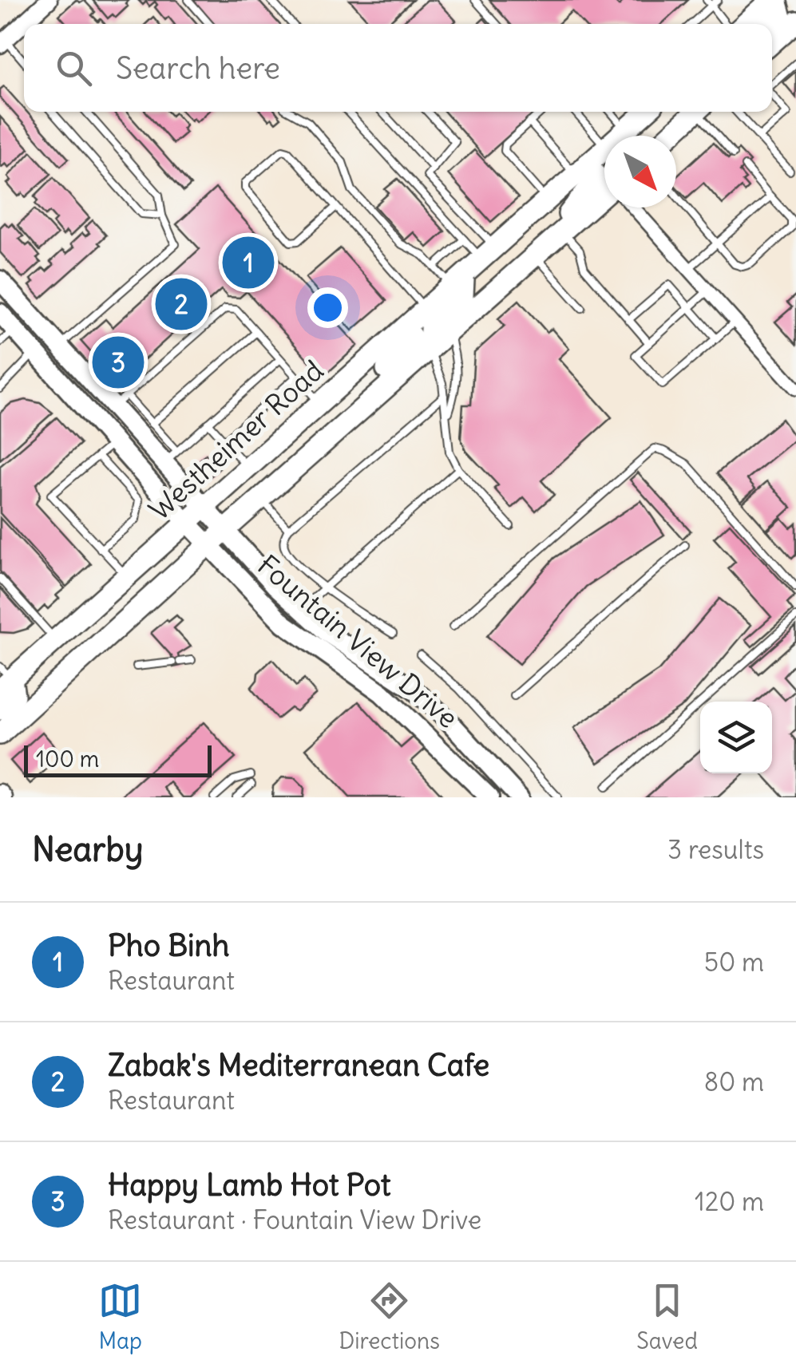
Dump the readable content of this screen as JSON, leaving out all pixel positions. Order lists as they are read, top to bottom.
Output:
{
  "streets": {
    "main road": ["Westheimer Road", "Fountain View Drive"]
  },
  "crossings": [
    ["Westheimer Road", "Fountain View Drive"]
  ],
  "scale_bar": "100 m",
  "north": "bottom right",
  "page": {
    "search": "Search here",
    "pins": ["1", "2", "3"],
    "scale": "100 m",
    "heading": ["Nearby", "3 results"],
    "list": [
      {
        "mark": "1",
        "name": "Pho Binh",
        "note": "Restaurant",
        "value": "50 m"
      },
      {
        "mark": "2",
        "name": "Zabak's Mediterranean Cafe",
        "note": "Restaurant",
        "value": "80 m"
      },
      {
        "mark": "3",
        "name": "Happy Lamb Hot Pot",
        "note": "Restaurant · Fountain View Drive",
        "value": "120 m"
      }
    ],
    "nav": ["Map", "Directions", "Saved"]
  }
}
